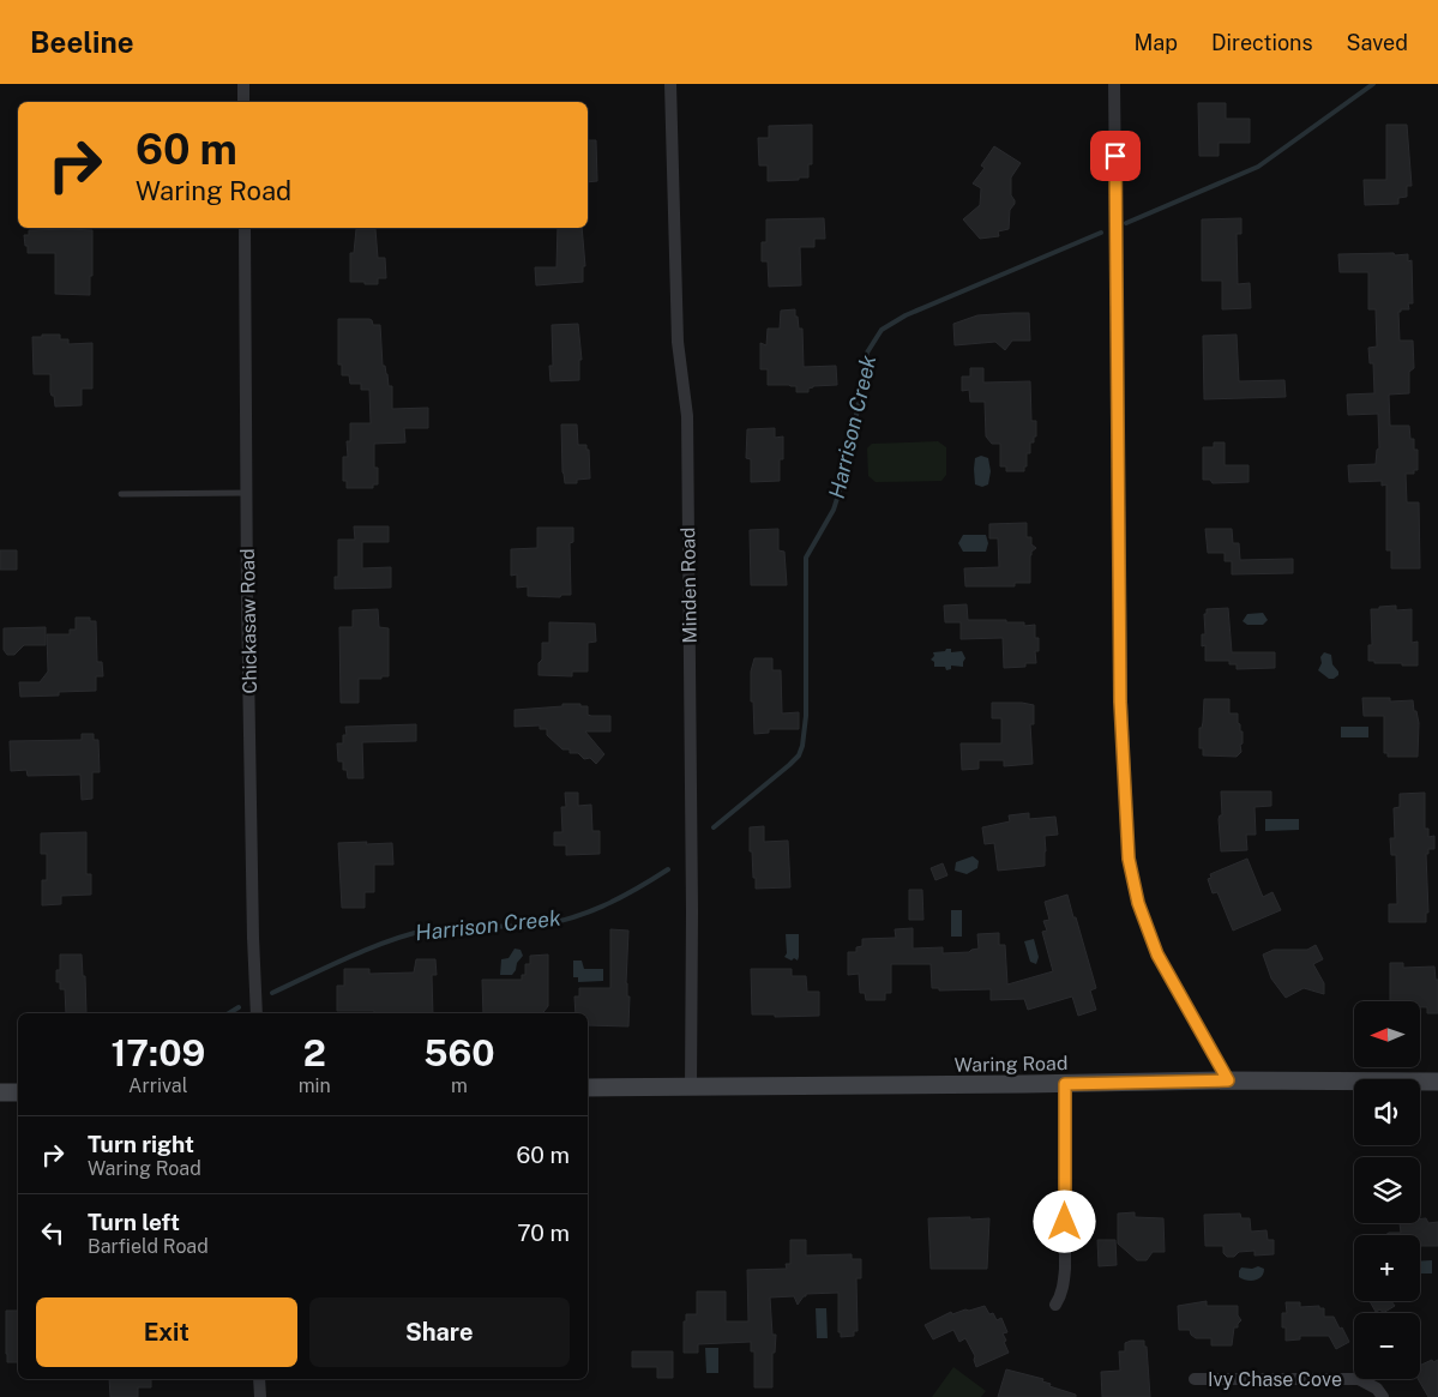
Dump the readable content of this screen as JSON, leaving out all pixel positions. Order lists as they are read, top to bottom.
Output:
{
  "streets": {
    "main road": ["Waring Road"],
    "street": ["Minden Road", "Chickasaw Road", "Ivy Chase Cove"]
  },
  "crossings": [
    ["Minden Road", "Waring Road"]
  ],
  "water": ["Harrison Creek"],
  "north": "left",
  "page": {
    "header": "Beeline",
    "nav": ["Map", "Directions", "Saved"],
    "turn": ["60 m", "Waring Road"],
    "map_buttons": ["+", "−"],
    "eta": [
      "17:09",
      "Arrival",
      "2",
      "min",
      "560",
      "m"
    ],
    "list": [
      {
        "name": "Turn right",
        "note": "Waring Road",
        "value": "60 m"
      },
      {
        "name": "Turn left",
        "note": "Barfield Road",
        "value": "70 m"
      }
    ],
    "buttons": ["Exit", "Share"]
  }
}
